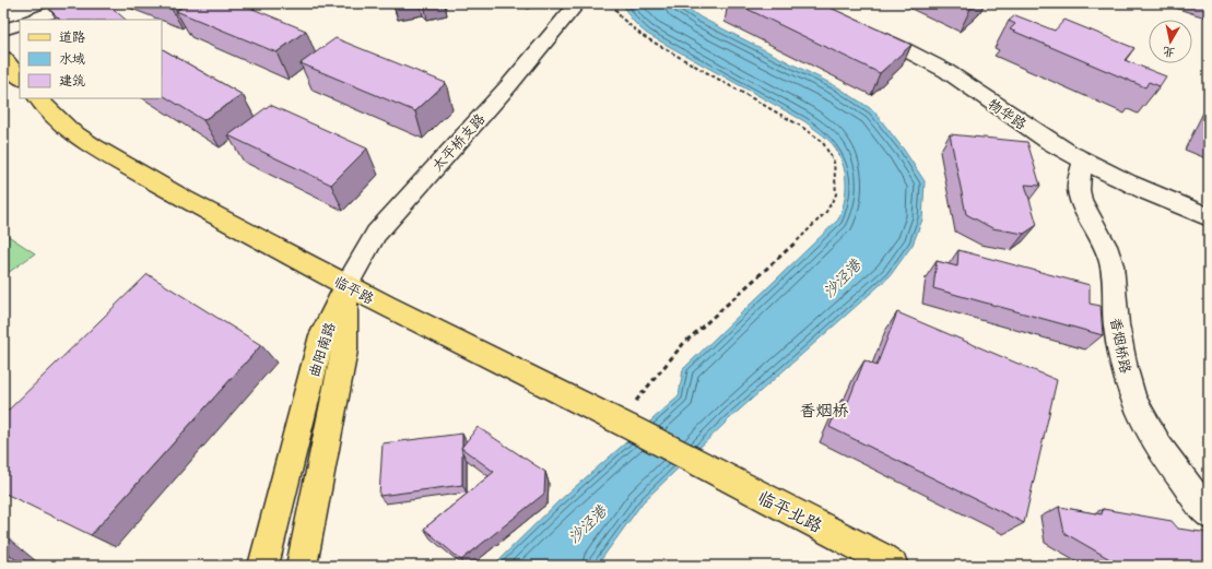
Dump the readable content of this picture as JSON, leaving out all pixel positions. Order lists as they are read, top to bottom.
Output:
{
  "streets": {
    "main road": ["临平路", "曲阳南路", "临平北路"],
    "street": ["物华路", "太平桥支路", "香烟桥路"]
  },
  "crossings": [
    ["物华路", "香烟桥路"],
    ["太平桥支路", "临平路"],
    ["太平桥支路", "曲阳南路"],
    ["临平路", "曲阳南路"],
    ["临平路", "临平北路"]
  ],
  "districts": ["香烟桥"],
  "water": ["沙泾港"],
  "legend": ["道路", "水域", "建筑"],
  "north": "bottom"
}
